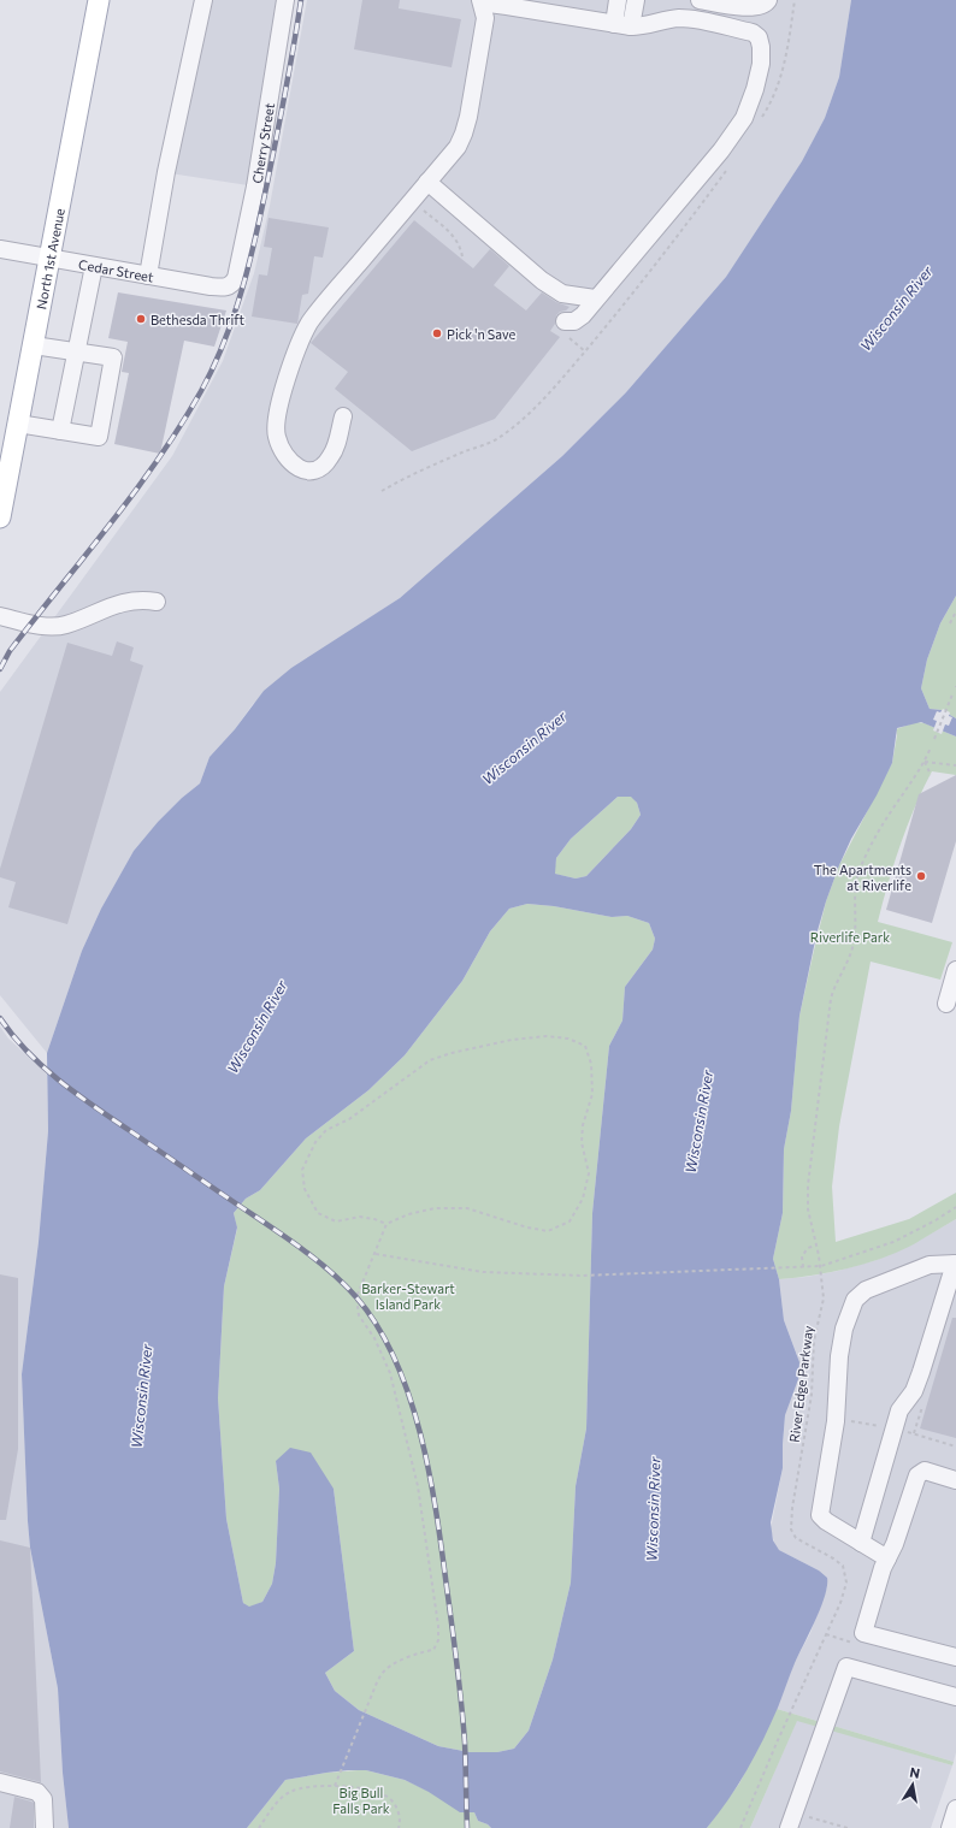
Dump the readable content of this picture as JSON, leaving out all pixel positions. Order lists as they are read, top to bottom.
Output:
{
  "streets": {
    "main road": ["North 1st Avenue"],
    "street": ["Cherry Street", "Cedar Street"],
    "path": ["River Edge Parkway"]
  },
  "crossings": [
    ["Cherry Street", "Cedar Street"],
    ["North 1st Avenue", "Cedar Street"]
  ],
  "water": ["Wisconsin River"],
  "parks": ["Riverlife Park", "Barker-Stewart Island Park", "Big Bull Falls Park"],
  "places": ["Bethesda Thrift", "Pick 'n Save", "The Apartments at Riverlife"],
  "north": "top"
}
